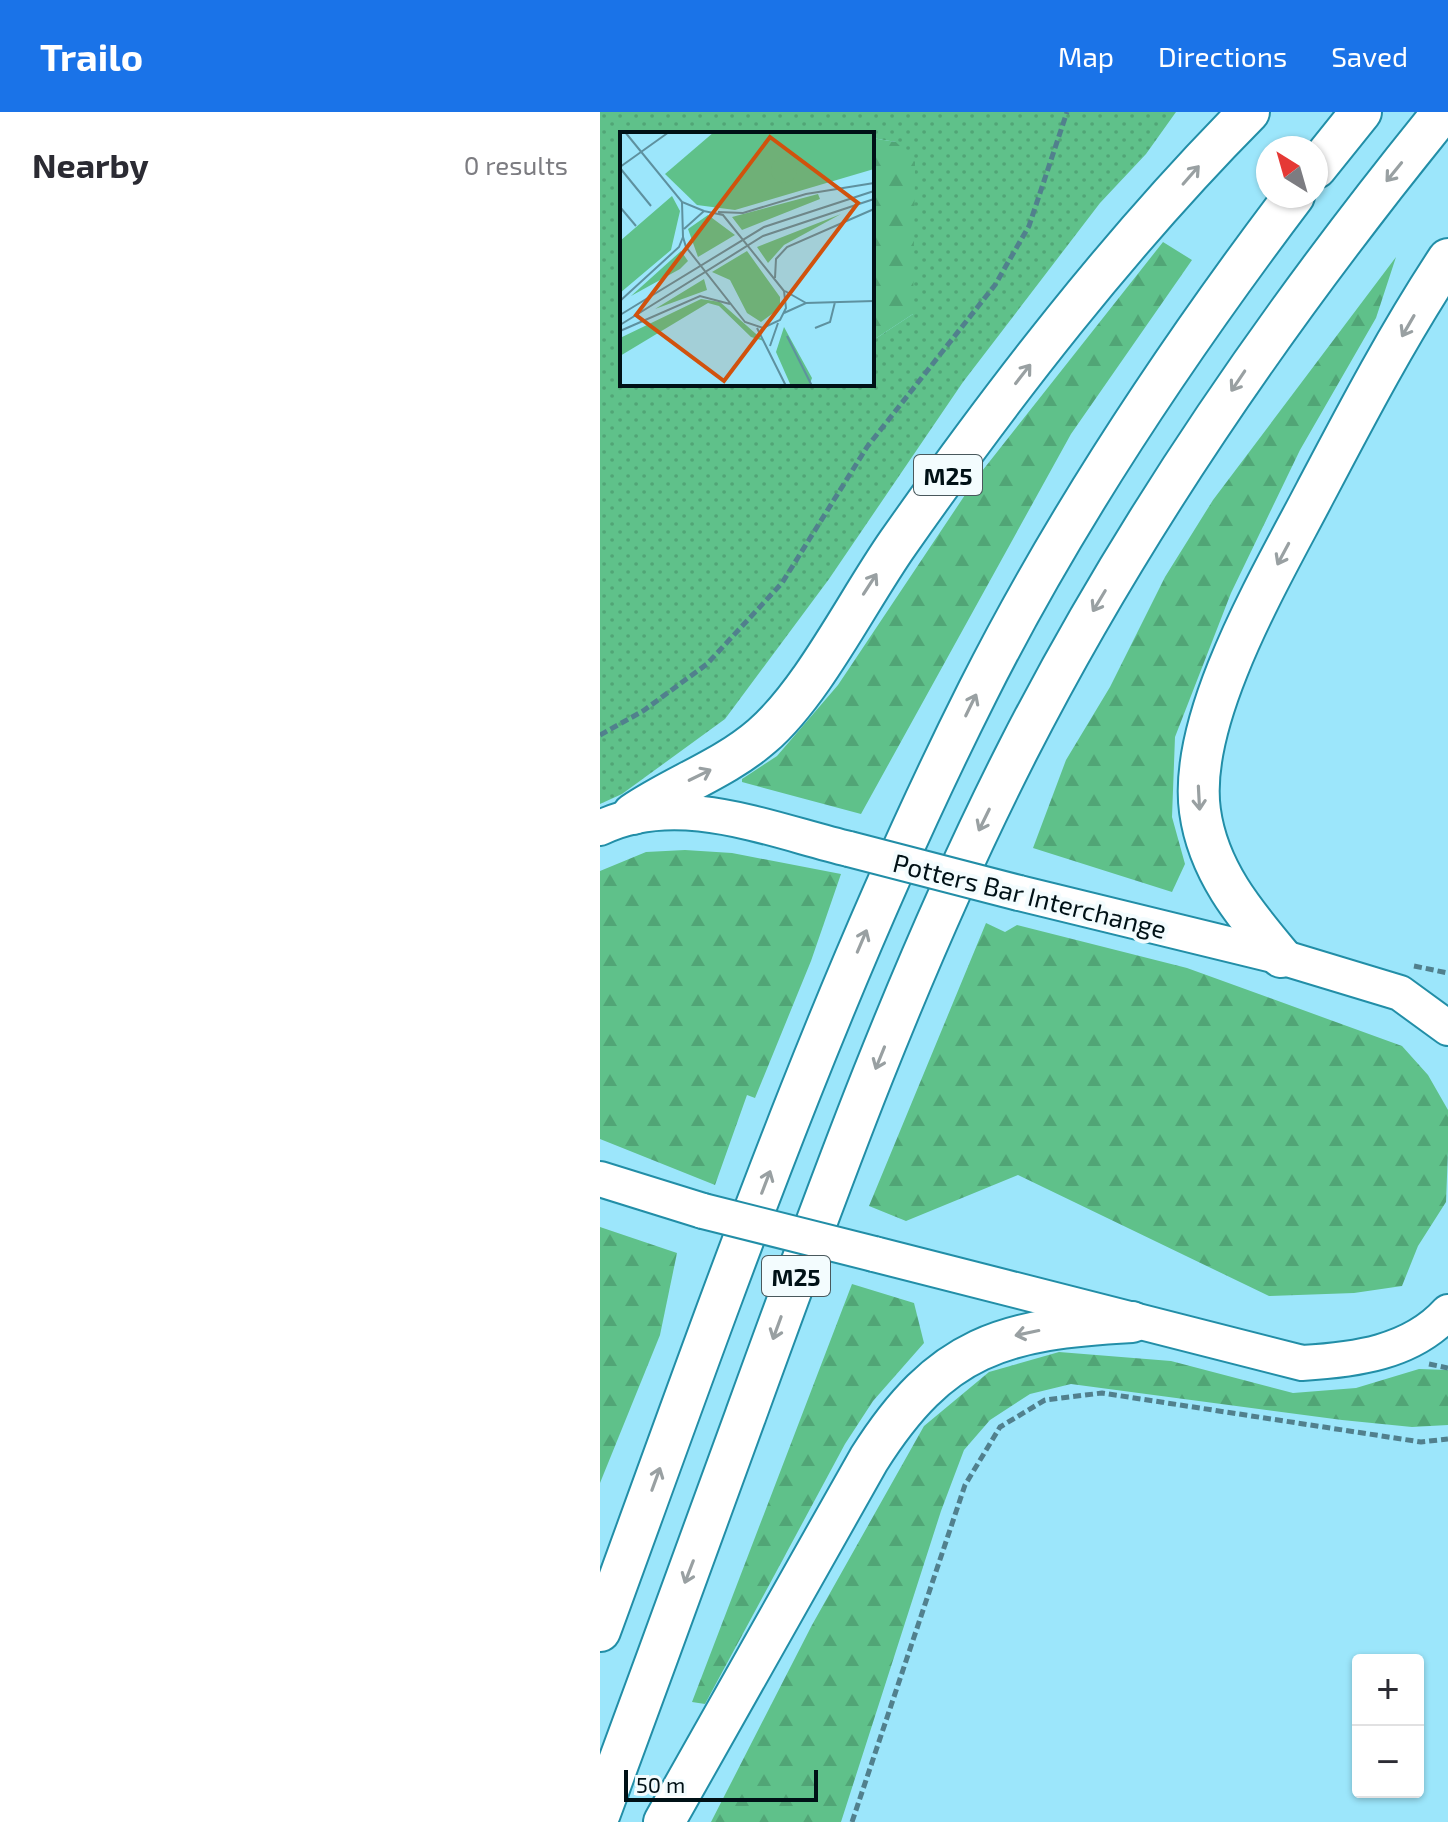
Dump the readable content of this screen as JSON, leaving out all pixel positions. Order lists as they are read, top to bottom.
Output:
{
  "streets": {
    "highway": ["M25"],
    "main road": ["Potters Bar Interchange"]
  },
  "crossings": [
    ["M25", "Potters Bar Interchange"]
  ],
  "scale_bar": "50 m",
  "north": "top left",
  "page": {
    "header": "Trailo",
    "nav": ["Map", "Directions", "Saved"],
    "heading": ["Nearby", "0 results"],
    "map_buttons": ["+", "−"],
    "scale": "50 m"
  }
}
